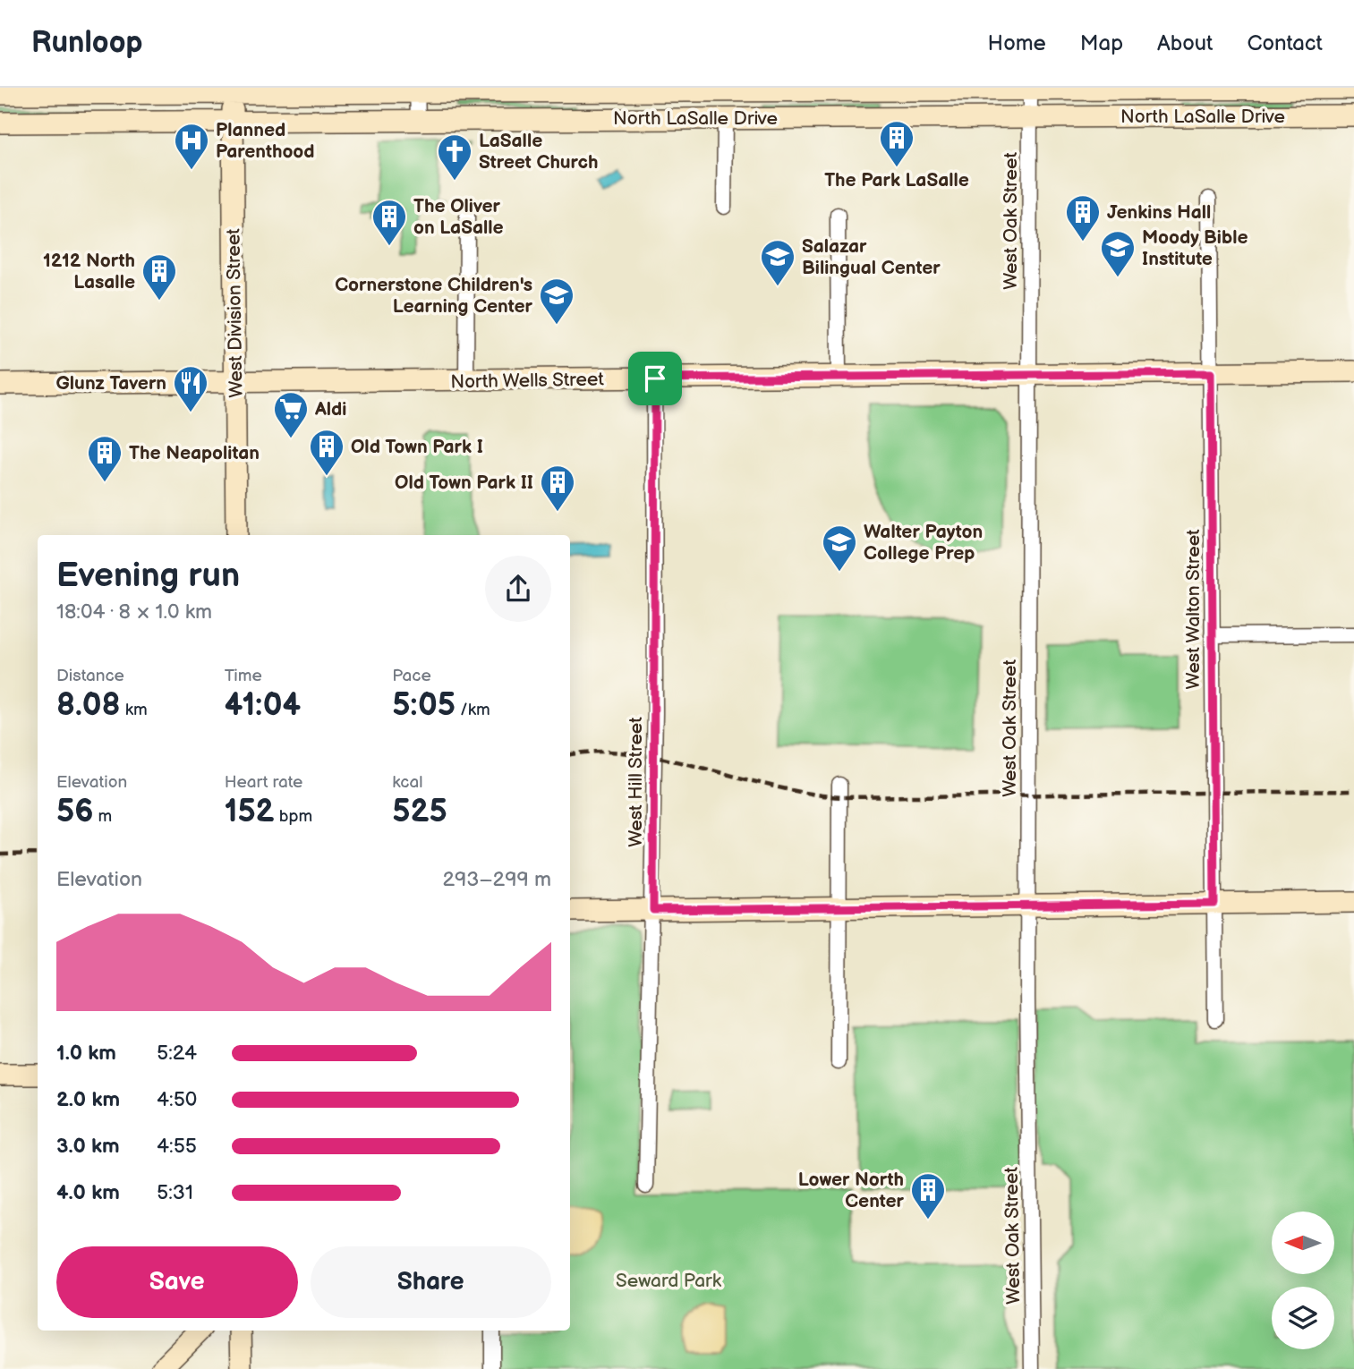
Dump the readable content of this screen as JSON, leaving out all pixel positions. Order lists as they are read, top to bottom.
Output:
{
  "streets": {
    "main road": ["North LaSalle Drive", "West Division Street", "North Wells Street"],
    "street": ["West Oak Street", "West Walton Street", "West Hill Street"]
  },
  "crossings": [
    ["North LaSalle Drive", "West Oak Street"],
    ["North LaSalle Drive", "West Division Street"],
    ["West Oak Street", "North Wells Street"],
    ["West Division Street", "North Wells Street"],
    ["North Wells Street", "West Walton Street"],
    ["North Wells Street", "West Hill Street"]
  ],
  "parks": ["Seward Park"],
  "places": {
    "building": [
      "The Park LaSalle",
      "Jenkins Hall",
      "The Oliver on LaSalle",
      "1212 North Lasalle",
      "Old Town Park I",
      "The Neapolitan",
      "Old Town Park II",
      "Lower North Center"
    ],
    "hospital": ["Planned Parenthood"],
    "church": ["LaSalle Street Church"],
    "school or university": [
      "Moody Bible Institute",
      "Salazar Bilingual Center",
      "Cornerstone Children's Learning Center",
      "Walter Payton College Prep"
    ],
    "restaurant": ["Glunz Tavern"],
    "supermarket": ["Aldi"]
  },
  "north": "left",
  "page": {
    "header": "Runloop",
    "nav": [
      "Home",
      "Map",
      "About",
      "Contact"
    ],
    "heading": ["Evening run", "18:04 · 8 × 1.0 km"],
    "stats": [
      ["Distance", "8.08 km"],
      ["Time", "41:04"],
      ["Pace", "5:05 /km"],
      ["Elevation", "56 m"],
      ["Heart rate", "152 bpm"],
      ["kcal", "525"]
    ],
    "chart": ["Elevation", "293–299 m"],
    "list": [
      {
        "name": "1.0 km",
        "note": "5:24"
      },
      {
        "name": "2.0 km",
        "note": "4:50"
      },
      {
        "name": "3.0 km",
        "note": "4:55"
      },
      {
        "name": "4.0 km",
        "note": "5:31"
      }
    ],
    "buttons": ["Save", "Share"]
  }
}
